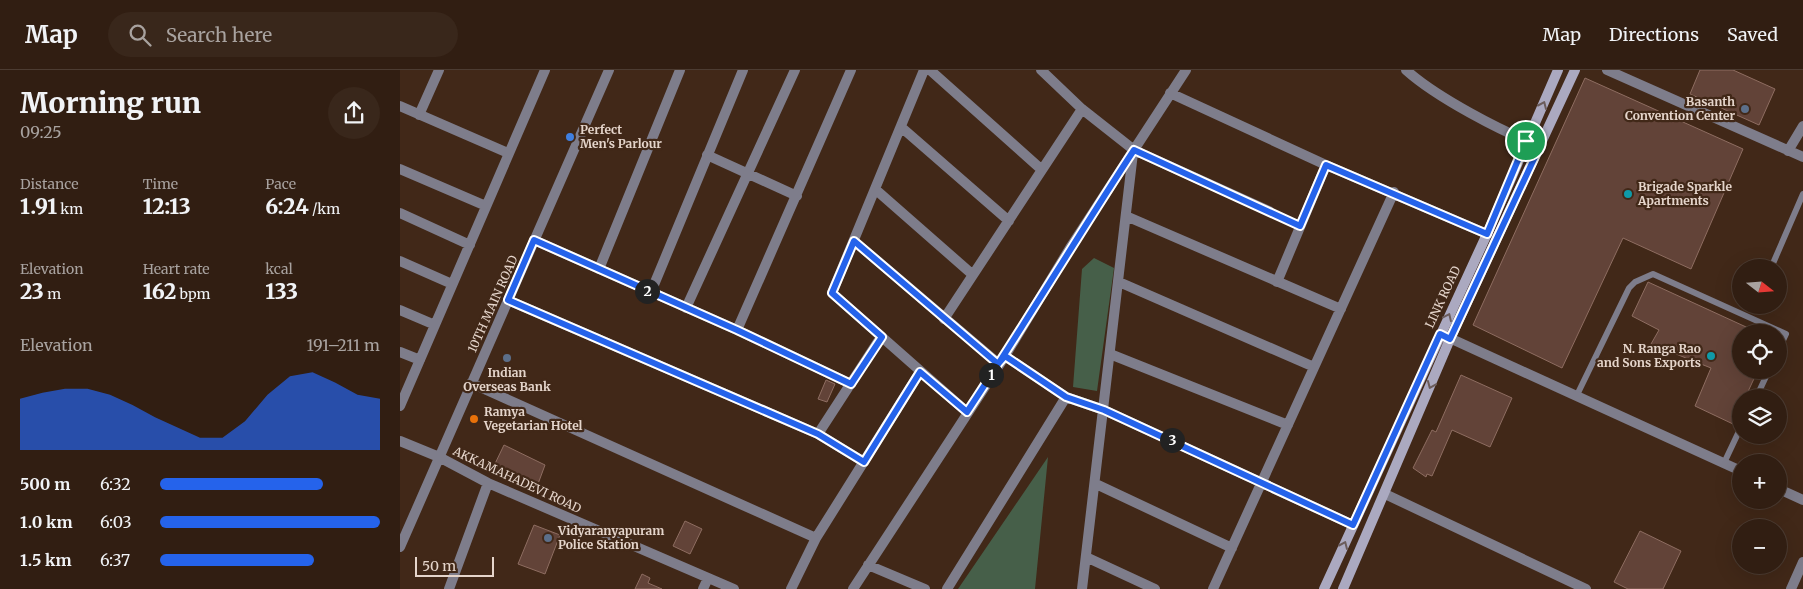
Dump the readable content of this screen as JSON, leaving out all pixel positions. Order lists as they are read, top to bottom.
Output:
{
  "streets": {
    "main road": ["LINK ROAD"],
    "street": ["10TH MAIN ROAD", "AKKAMAHADEVI ROAD"]
  },
  "crossings": [
    ["10TH MAIN ROAD", "AKKAMAHADEVI ROAD"]
  ],
  "places": [
    "Basanth Convention Center",
    "Perfect Men's Parlour",
    "Brigade Sparkle Apartments",
    "N. Ranga Rao and Sons Exports",
    "Indian Overseas Bank",
    "Ramya Vegetarian Hotel",
    "Vidyaranyapuram Police Station"
  ],
  "scale_bar": "50 m",
  "north": "right",
  "page": {
    "header": "Map",
    "search": "Search here",
    "nav": ["Map", "Directions", "Saved"],
    "heading": ["Morning run", "09:25"],
    "stats": [
      ["Distance", "1.91 km"],
      ["Time", "12:13"],
      ["Pace", "6:24 /km"],
      ["Elevation", "23 m"],
      ["Heart rate", "162 bpm"],
      ["kcal", "133"]
    ],
    "map_buttons": ["+", "−"],
    "pins": ["2", "1", "3"],
    "chart": ["Elevation", "191–211 m"],
    "list": [
      {
        "name": "500 m",
        "note": "6:32"
      },
      {
        "name": "1.0 km",
        "note": "6:03"
      },
      {
        "name": "1.5 km",
        "note": "6:37"
      }
    ],
    "scale": "50 m"
  }
}
